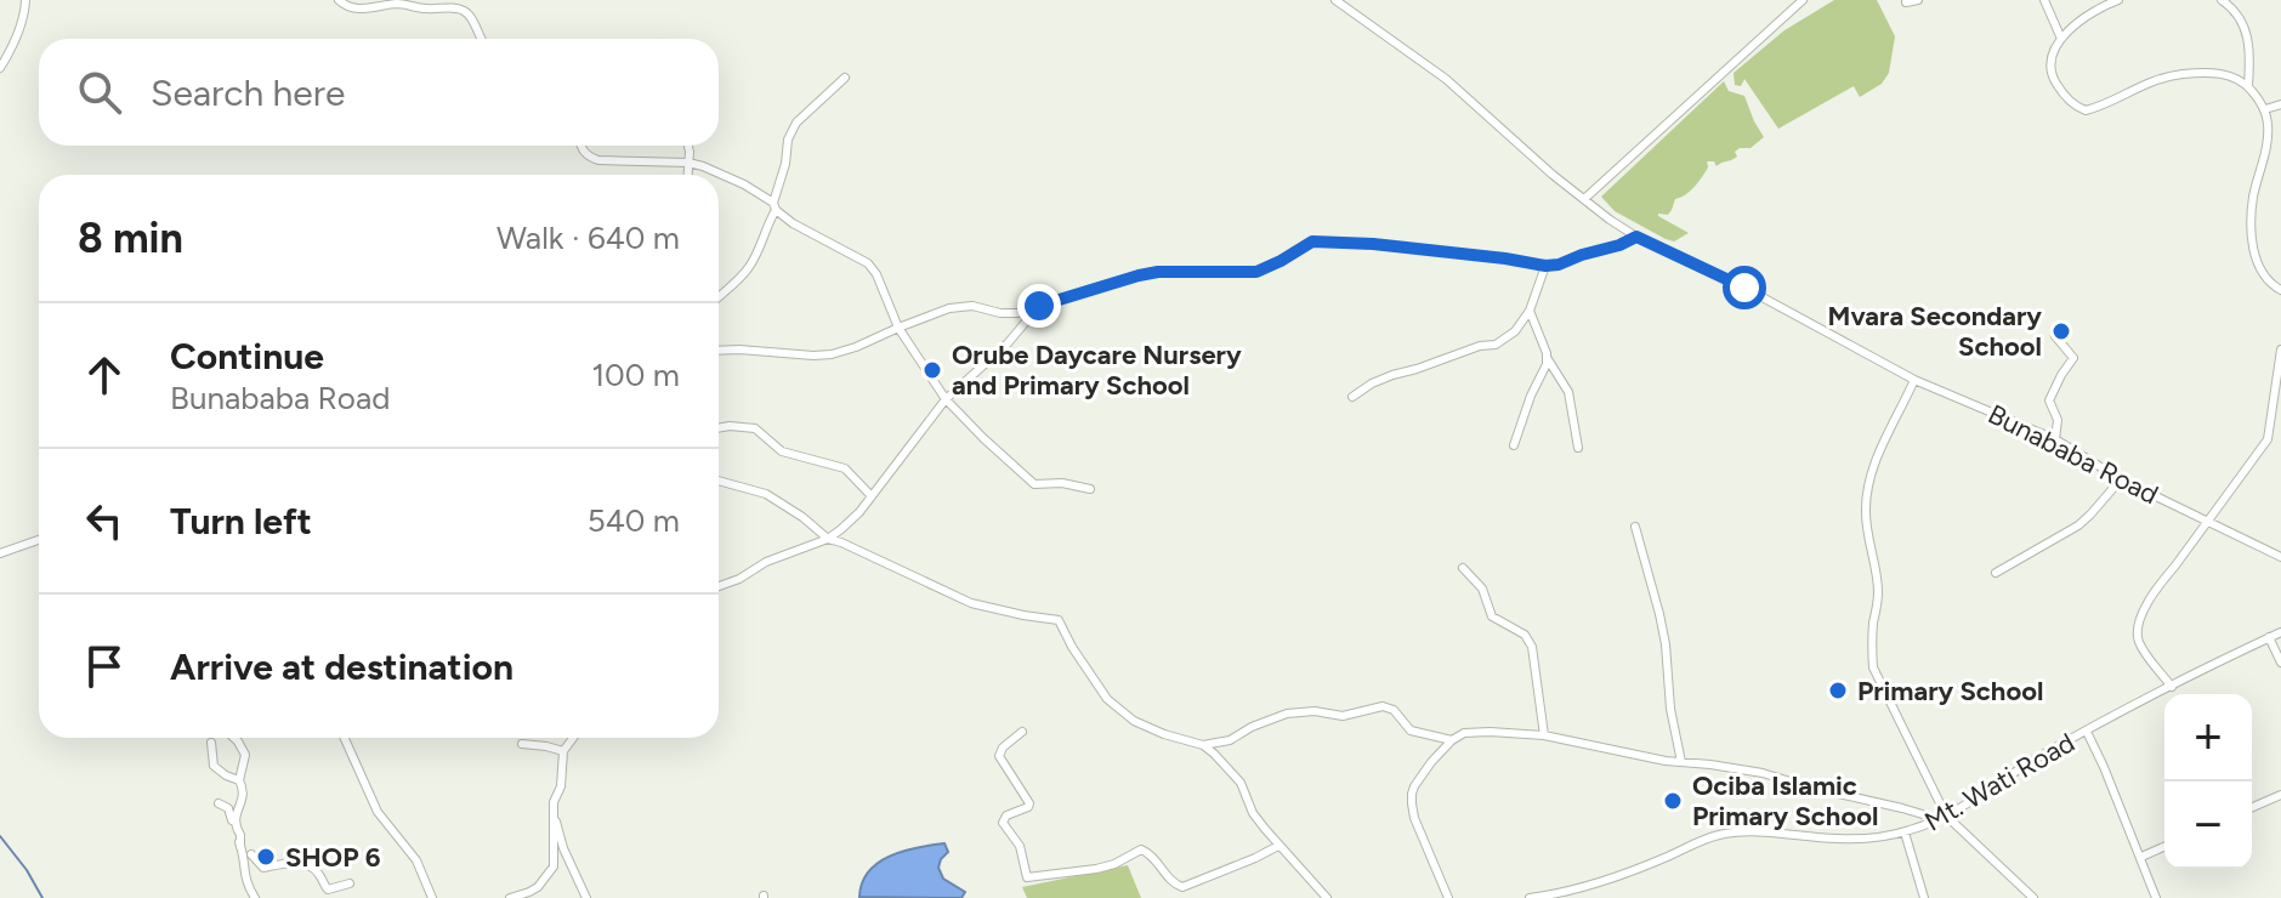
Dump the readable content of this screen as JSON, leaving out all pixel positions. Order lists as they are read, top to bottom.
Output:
{
  "streets": {
    "street": ["Bunababa Road", "Mt. Wati Road"]
  },
  "places": [
    "Mvara Secondary School",
    "Orube Daycare Nursery and Primary School",
    "Primary School",
    "Ociba Islamic Primary School",
    "SHOP 6"
  ],
  "page": {
    "search": "Search here",
    "heading": ["8 min", "Walk · 640 m"],
    "list": [
      ["Continue", "Bunababa Road", "100 m"],
      ["Turn left", "540 m"],
      "Arrive at destination"
    ],
    "map_buttons": ["+", "−"]
  }
}
